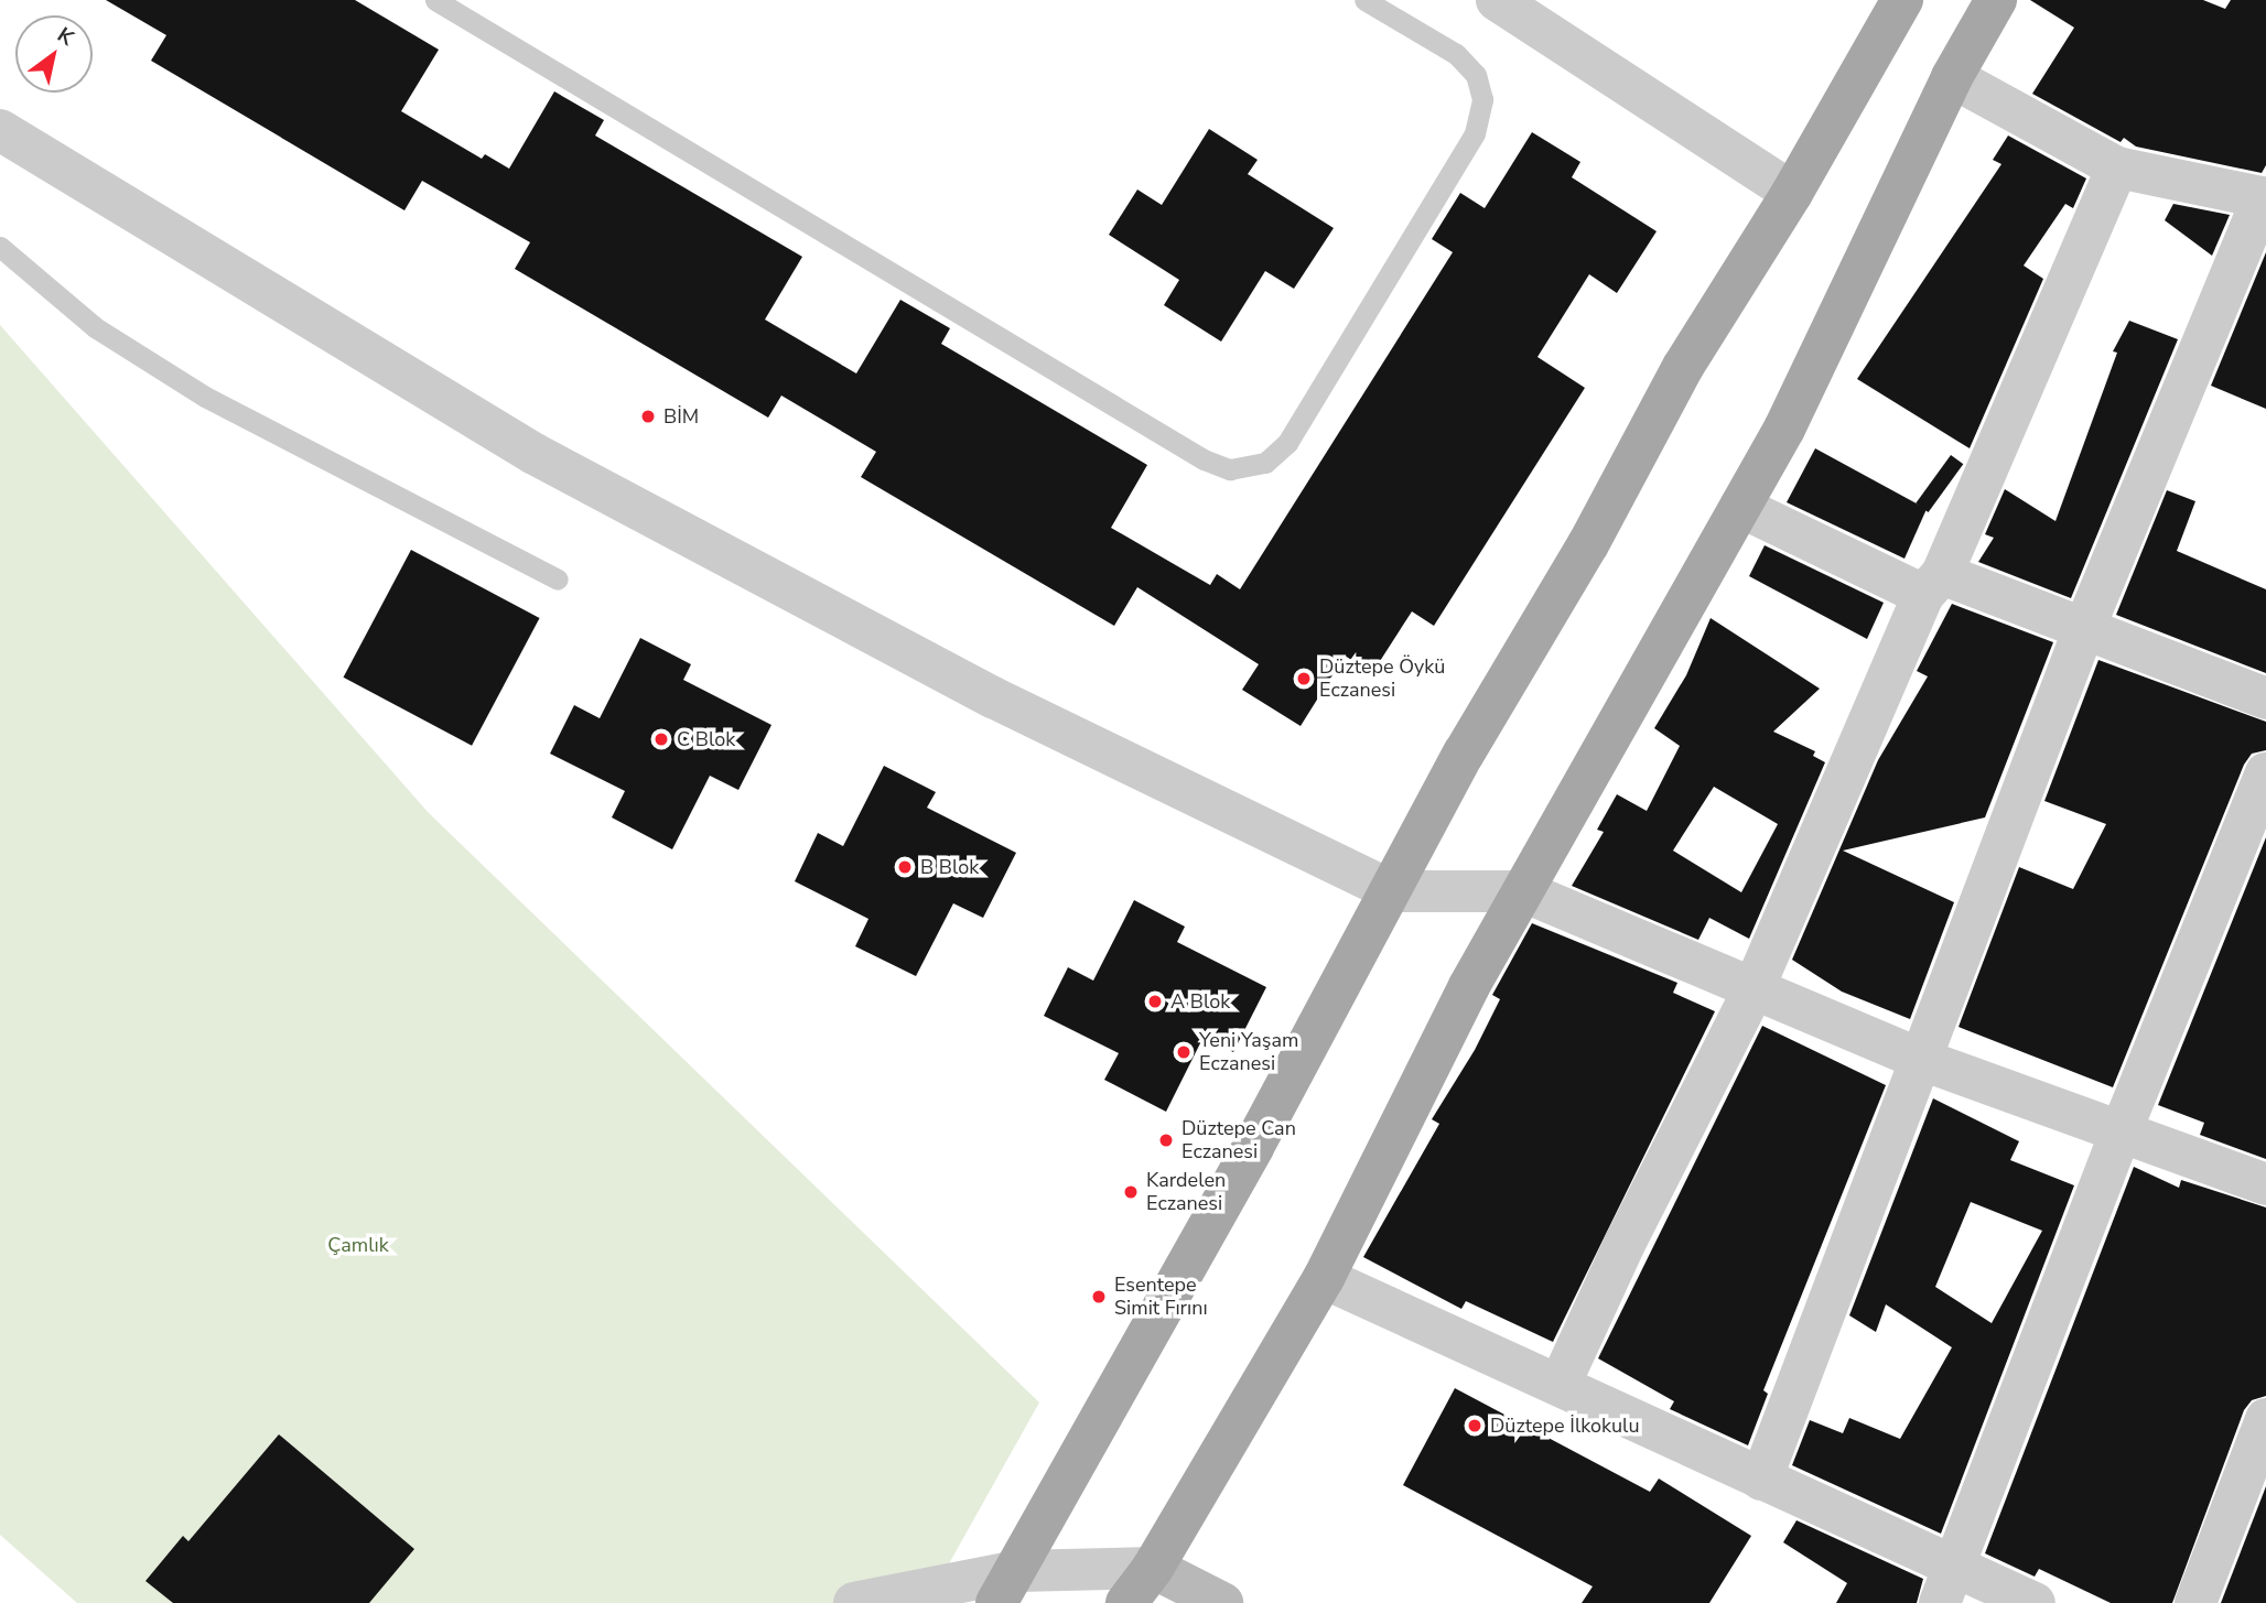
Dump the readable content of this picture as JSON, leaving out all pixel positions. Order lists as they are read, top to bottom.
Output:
{
  "parks": ["Çamlık"],
  "places": [
    "BİM",
    "Düztepe Öykü Eczanesi",
    "C Blok",
    "B Blok",
    "A Blok",
    "Yeni Yaşam Eczanesi",
    "Düztepe Can Eczanesi",
    "Kardelen Eczanesi",
    "Esentepe Simit Fırını",
    "Düztepe İlkokulu"
  ],
  "north": "top right"
}
